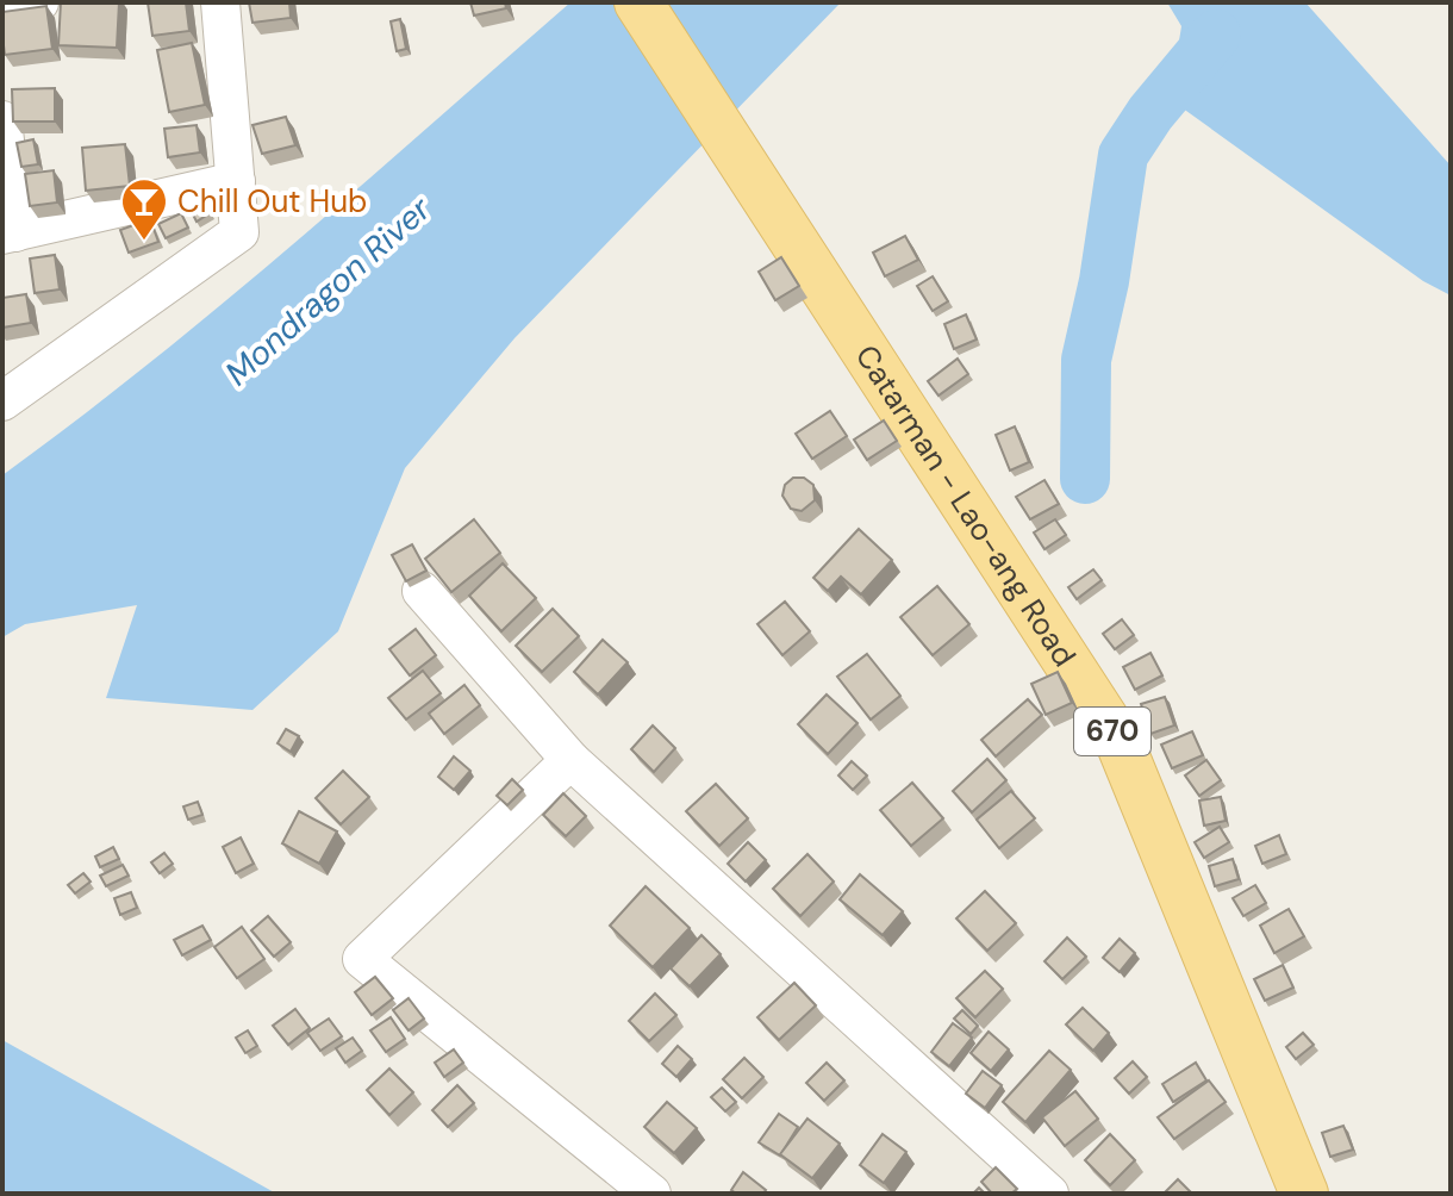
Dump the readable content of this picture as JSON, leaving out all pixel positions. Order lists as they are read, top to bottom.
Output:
{
  "streets": {
    "main road": ["Catarman - Lao-ang Road", "670"]
  },
  "water": ["Mondragon River"],
  "places": {
    "bar": ["Chill Out Hub"]
  }
}
